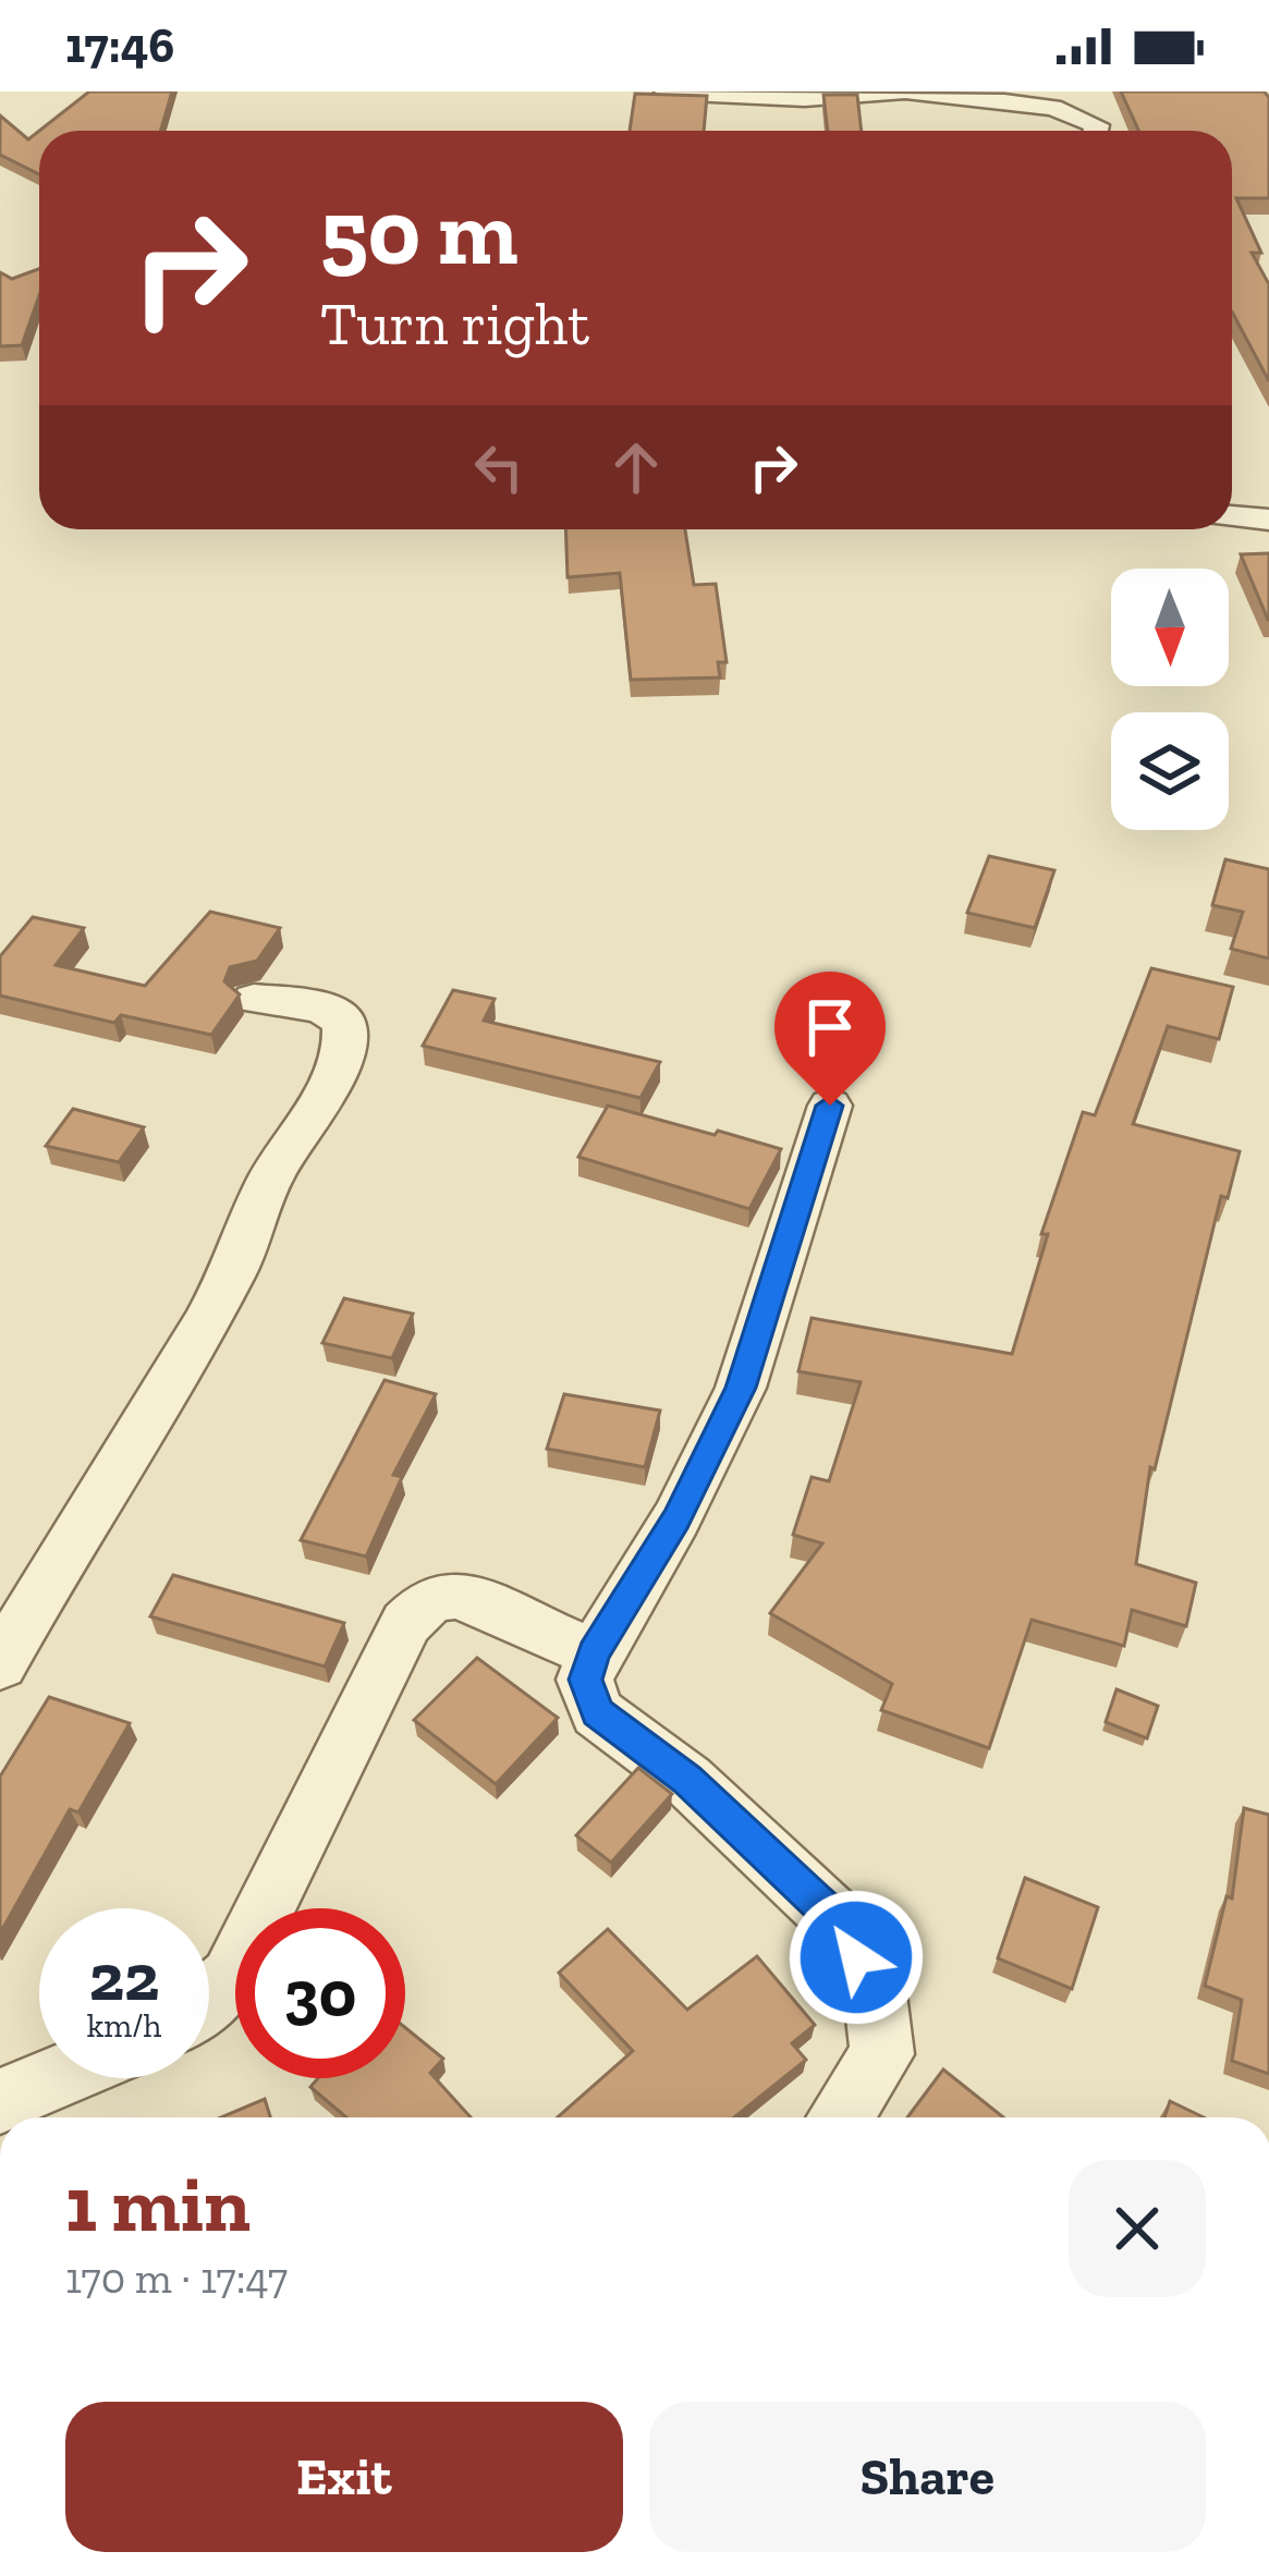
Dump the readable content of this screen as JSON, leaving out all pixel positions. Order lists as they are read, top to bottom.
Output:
{
  "north": "bottom",
  "page": {
    "status": "17:46",
    "turn": ["50 m", "Turn right"],
    "speed": "22 km/h",
    "limit": "30",
    "heading": ["1 min", "170 m · 17:47"],
    "buttons": ["Exit", "Share"]
  }
}
